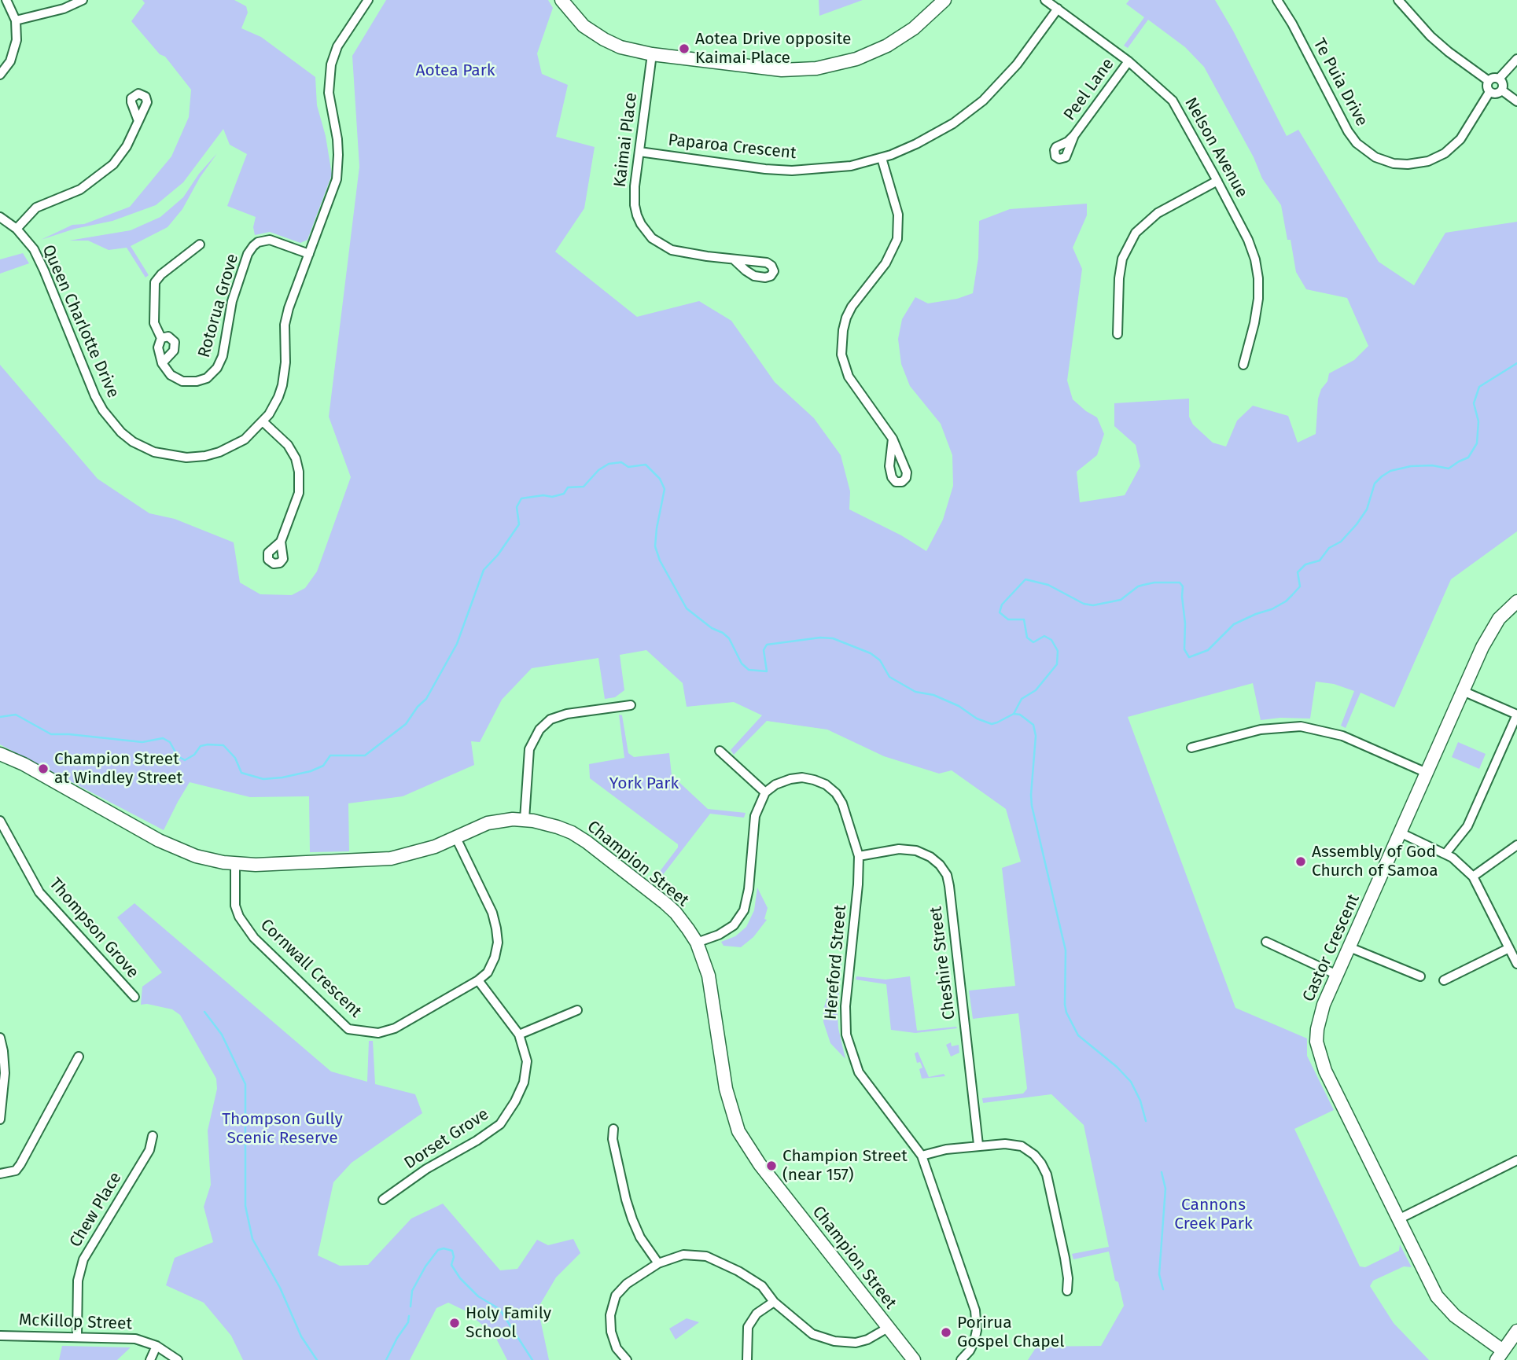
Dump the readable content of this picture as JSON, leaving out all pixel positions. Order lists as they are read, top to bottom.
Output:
{
  "streets": {
    "main road": ["Champion Street", "Castor Crescent"],
    "street": [
      "Te Puia Drive",
      "Peel Lane",
      "Kaimai Place",
      "Paparoa Crescent",
      "Nelson Avenue",
      "Rotorua Grove",
      "Queen Charlotte Drive",
      "Thompson Grove",
      "Hereford Street",
      "Cheshire Street",
      "Cornwall Crescent",
      "Dorset Grove",
      "Chew Place",
      "McKillop Street"
    ]
  },
  "crossings": [
    ["Peel Lane", "Nelson Avenue"],
    ["Kaimai Place", "Paparoa Crescent"],
    ["Paparoa Crescent", "Nelson Avenue"],
    ["Rotorua Grove", "Queen Charlotte Drive"],
    ["Champion Street", "Cornwall Crescent"],
    ["Hereford Street", "Cheshire Street"],
    ["Cornwall Crescent", "Dorset Grove"],
    ["Chew Place", "McKillop Street"]
  ],
  "parks": [
    "Aotea Park",
    "York Park",
    "Thompson Gully Scenic Reserve",
    "Cannons Creek Park"
  ],
  "places": [
    "Aotea Drive opposite Kaimai Place",
    "Champion Street at Windley Street",
    "Assembly of God Church of Samoa",
    "Champion Street (near 157)",
    "Holy Family School",
    "Porirua Gospel Chapel"
  ]
}
